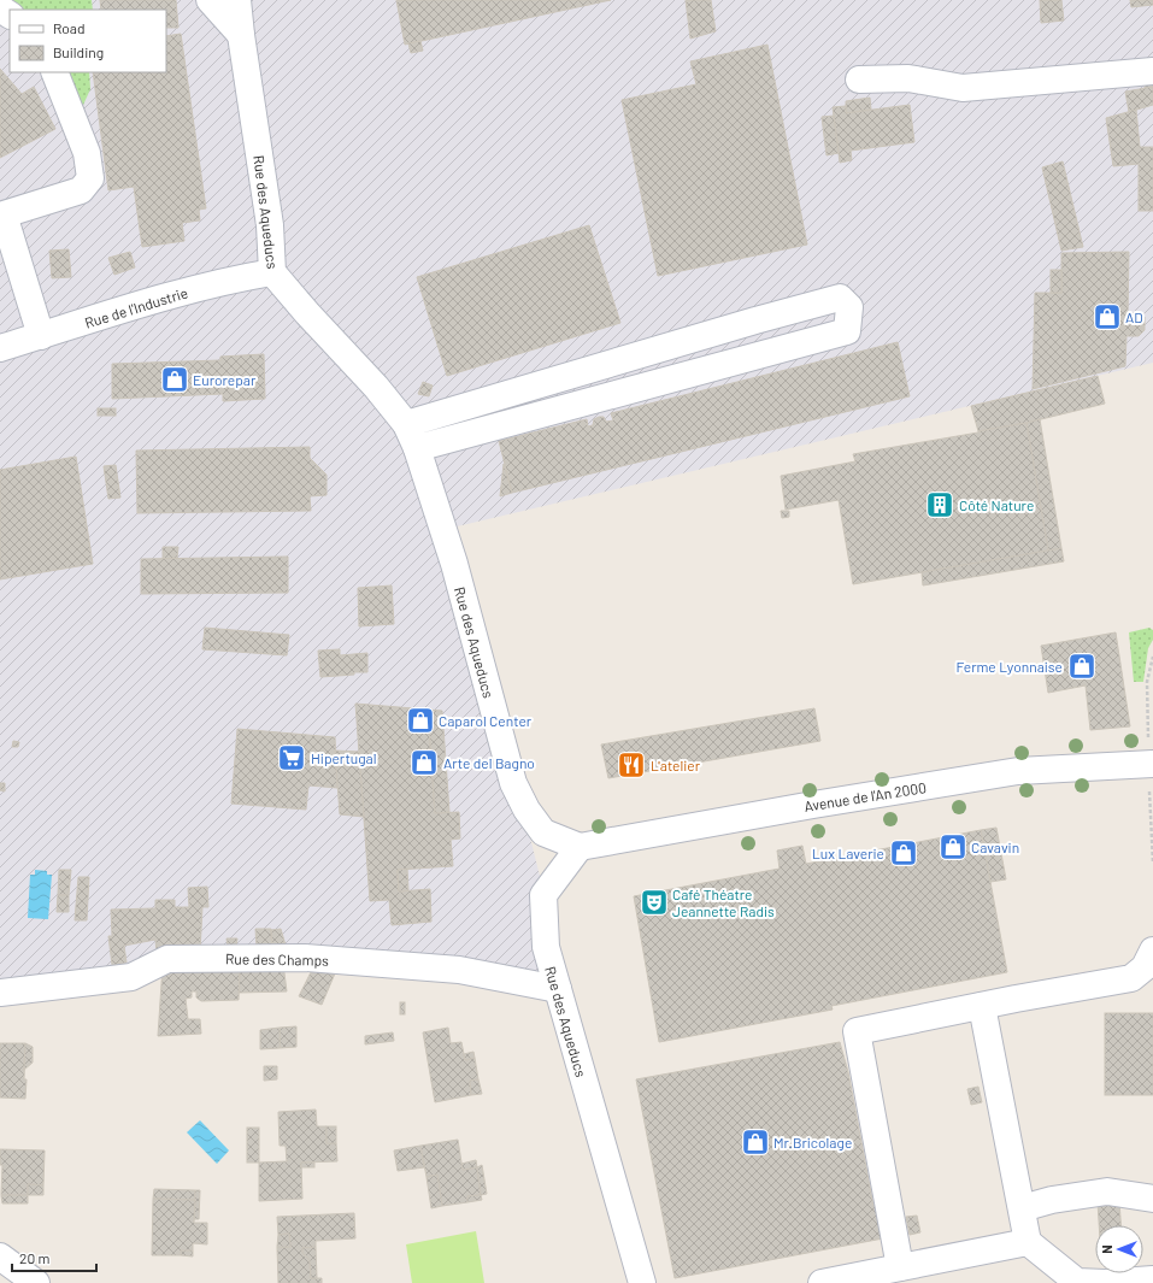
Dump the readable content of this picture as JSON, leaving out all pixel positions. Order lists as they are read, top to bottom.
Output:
{
  "streets": {
    "street": [
      "Rue des Aqueducs",
      "Rue de l'Industrie",
      "Avenue de l'An 2000",
      "Rue des Champs"
    ]
  },
  "crossings": [
    ["Rue des Aqueducs", "Rue de l'Industrie"],
    ["Rue des Aqueducs", "Avenue de l'An 2000"],
    ["Rue des Aqueducs", "Rue des Champs"]
  ],
  "places": {
    "shop": [
      "AD",
      "Eurorepar",
      "Ferme Lyonnaise",
      "Caparol Center",
      "Arte del Bagno",
      "Cavavin",
      "Lux Laverie",
      "Mr.Bricolage"
    ],
    "building": ["Côté Nature"],
    "supermarket": ["Hipertugal"],
    "restaurant": ["L'atelier"],
    "theatre": ["Café Théatre Jeannette Radis"]
  },
  "legend": ["Road", "Building"],
  "scale_bar": "20 m",
  "north": "left"
}
